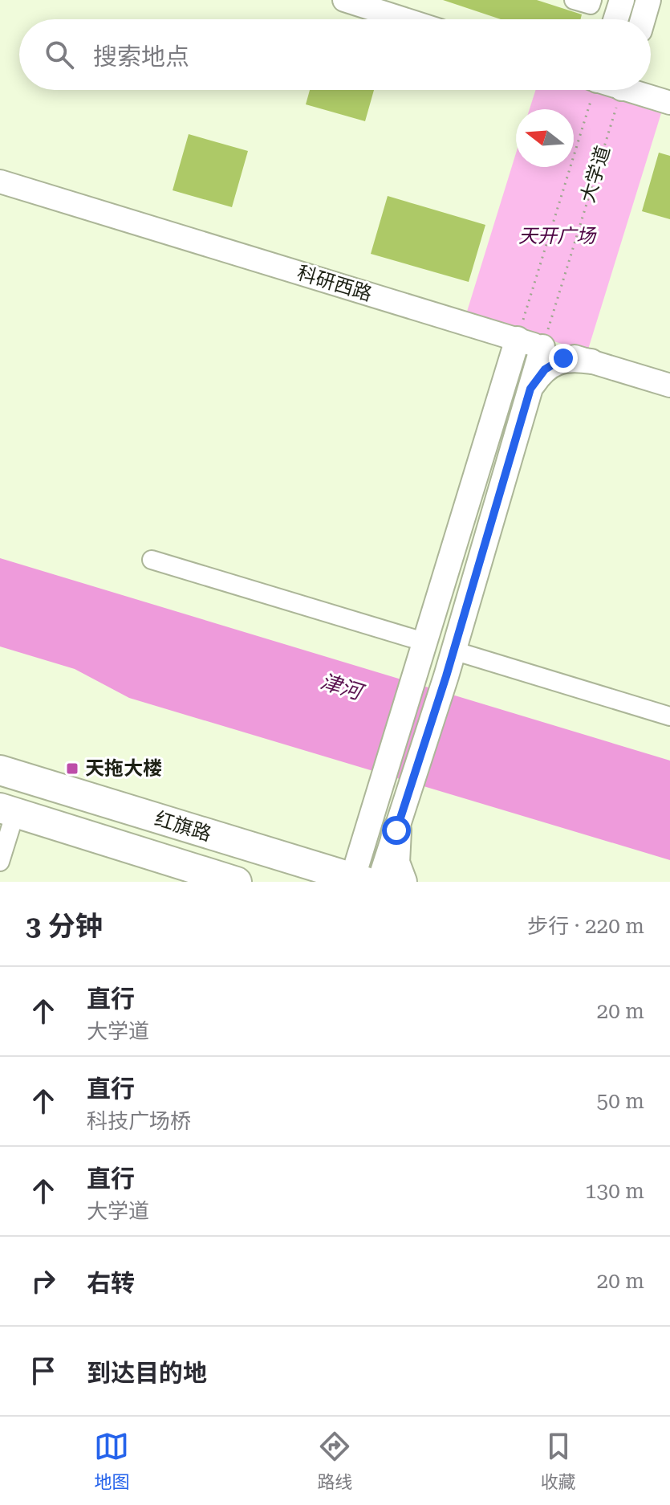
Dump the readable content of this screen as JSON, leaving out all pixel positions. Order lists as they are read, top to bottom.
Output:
{
  "streets": {
    "highway": ["红旗路"],
    "street": ["科研西路"],
    "path": ["大学道"]
  },
  "crossings": [
    ["大学道", "科研西路"]
  ],
  "water": ["津河"],
  "parks": ["天开广场"],
  "places": {
    "transit": ["天拖大楼"]
  },
  "north": "left",
  "page": {
    "search": "搜索地点",
    "heading": ["3 分钟", "步行 · 220 m"],
    "list": [
      ["直行", "大学道", "20 m"],
      ["直行", "科技广场桥", "50 m"],
      ["直行", "大学道", "130 m"],
      ["右转", "20 m"],
      "到达目的地"
    ],
    "nav": ["地图", "路线", "收藏"]
  }
}
